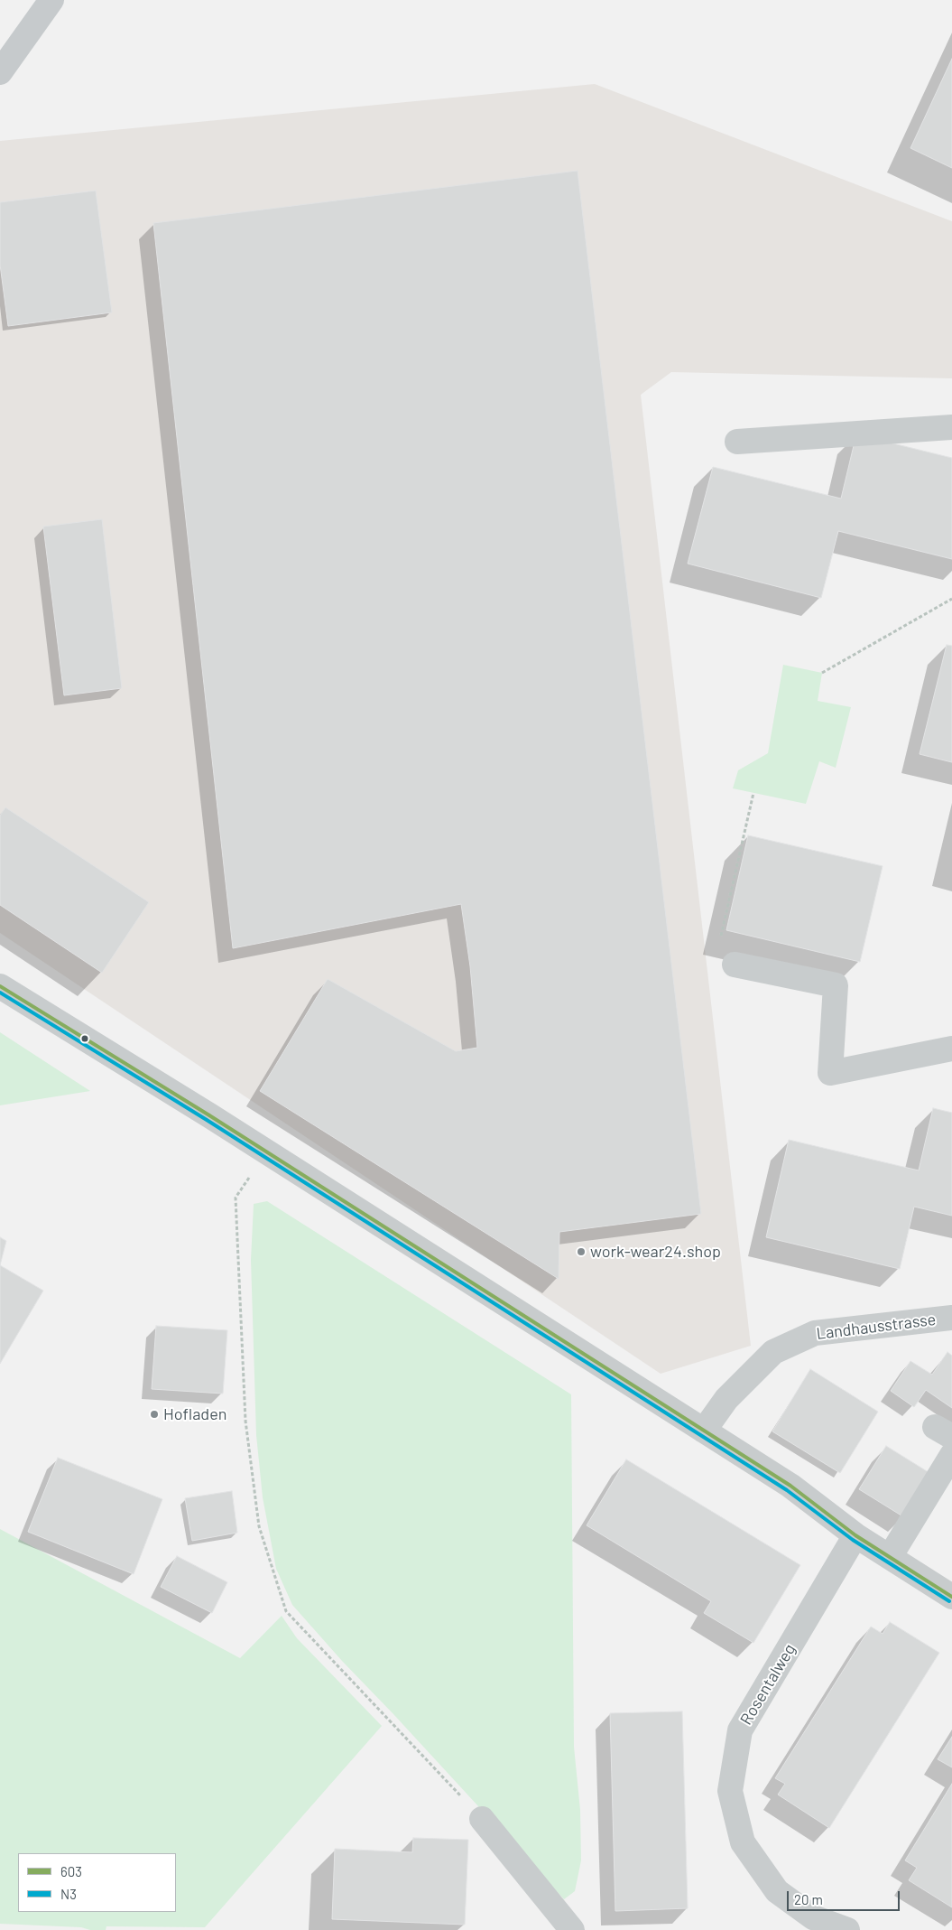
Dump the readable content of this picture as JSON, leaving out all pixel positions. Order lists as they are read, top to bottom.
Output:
{
  "streets": {
    "street": ["Landhausstrasse", "Rosentalweg"]
  },
  "places": ["work-wear24.shop", "Hofladen"],
  "lines": ["transit line 603", "transit line N3"],
  "legend": ["603", "N3"],
  "scale_bar": "20 m"
}
